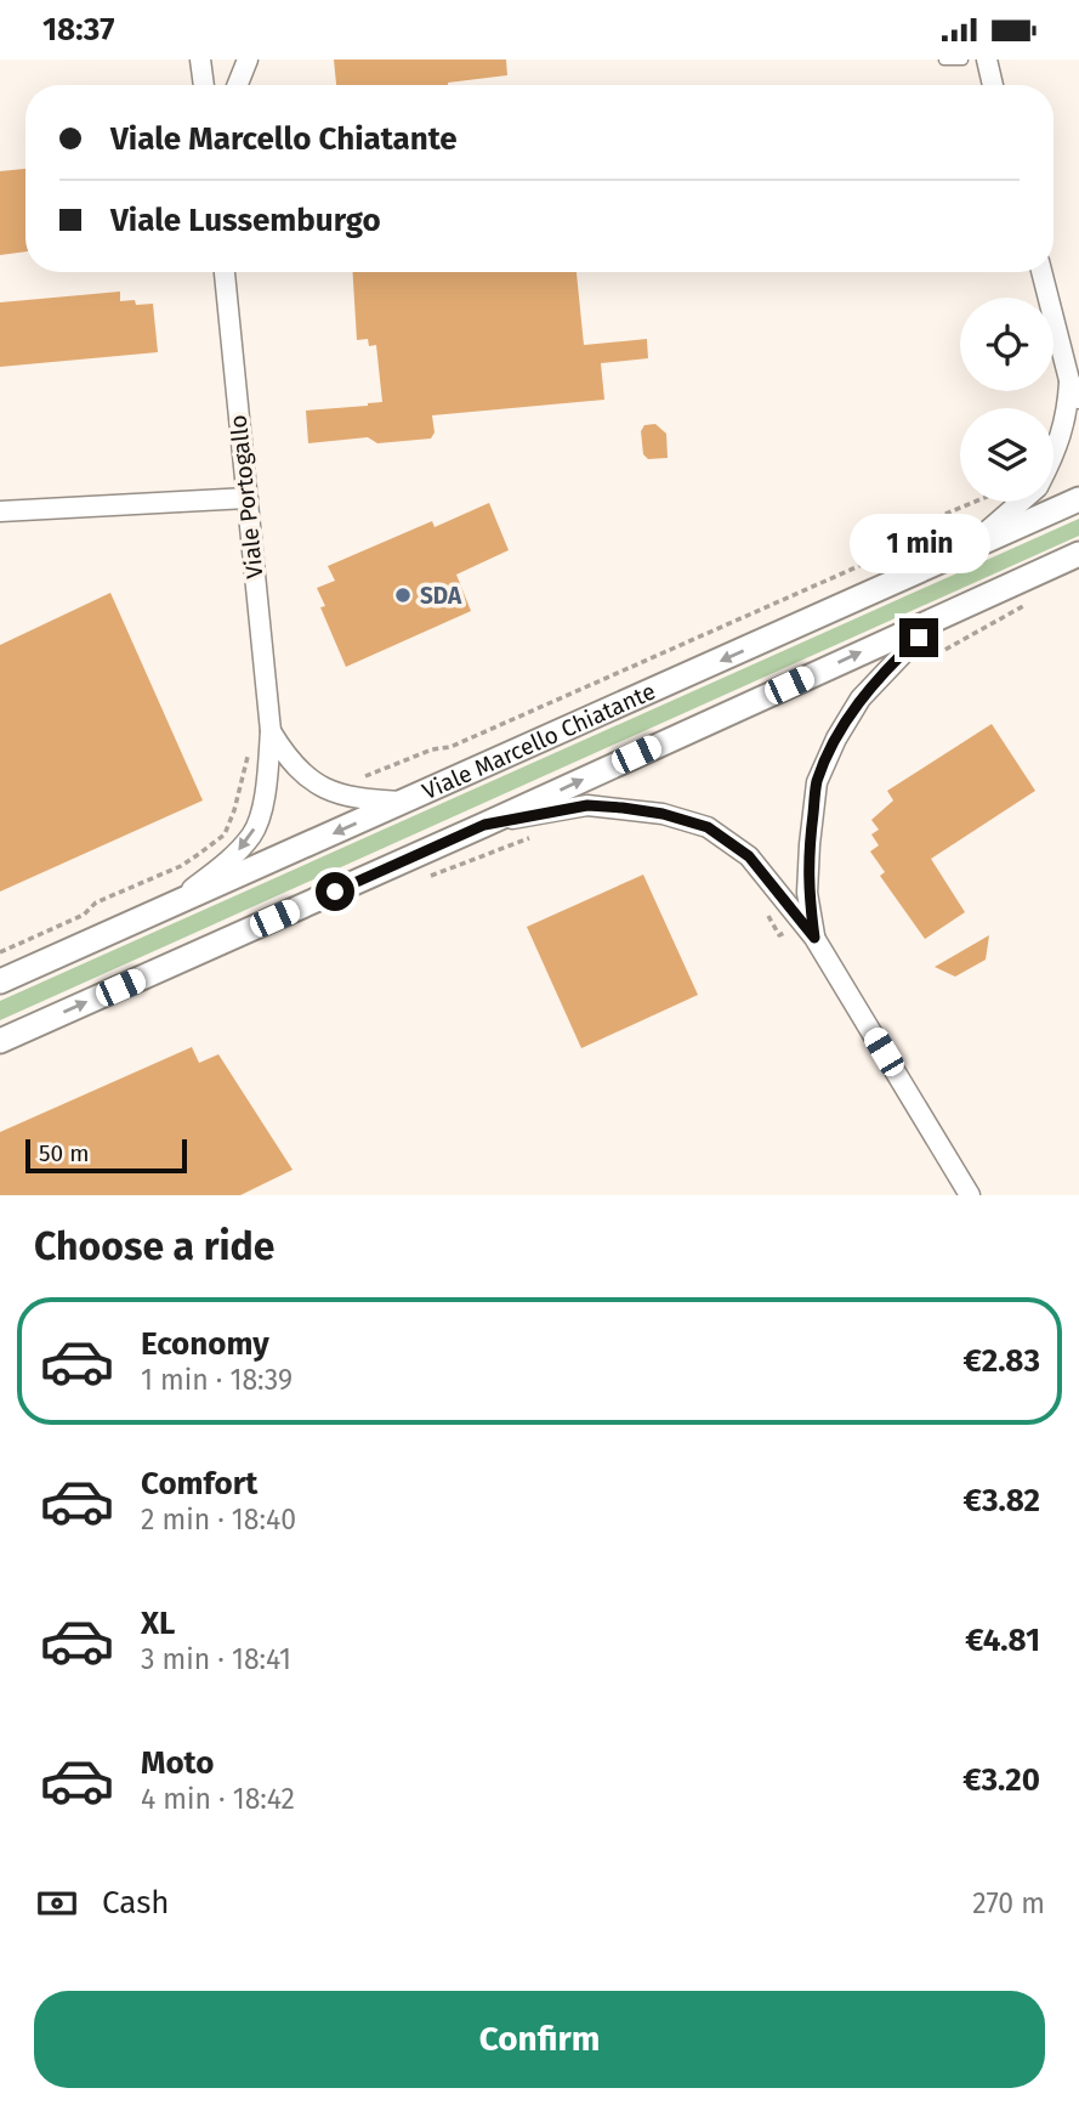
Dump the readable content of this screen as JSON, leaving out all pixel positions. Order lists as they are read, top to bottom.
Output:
{
  "streets": {
    "street": ["Viale Portogallo", "Viale Marcello Chiatante"]
  },
  "crossings": [
    ["Viale Portogallo", "Viale Marcello Chiatante"]
  ],
  "places": ["SDA"],
  "scale_bar": "50 m",
  "page": {
    "status": "18:37",
    "banner": ["Viale Marcello Chiatante", "Viale Lussemburgo"],
    "bubble": "1 min",
    "scale": "50 m",
    "heading": "Choose a ride",
    "list": [
      {
        "name": "Economy",
        "note": "1 min · 18:39",
        "value": "€2.83"
      },
      {
        "name": "Comfort",
        "note": "2 min · 18:40",
        "value": "€3.82"
      },
      {
        "name": "XL",
        "note": "3 min · 18:41",
        "value": "€4.81"
      },
      {
        "name": "Moto",
        "note": "4 min · 18:42",
        "value": "€3.20"
      }
    ],
    "pay": ["Cash", "270 m"],
    "buttons": "Confirm"
  }
}
